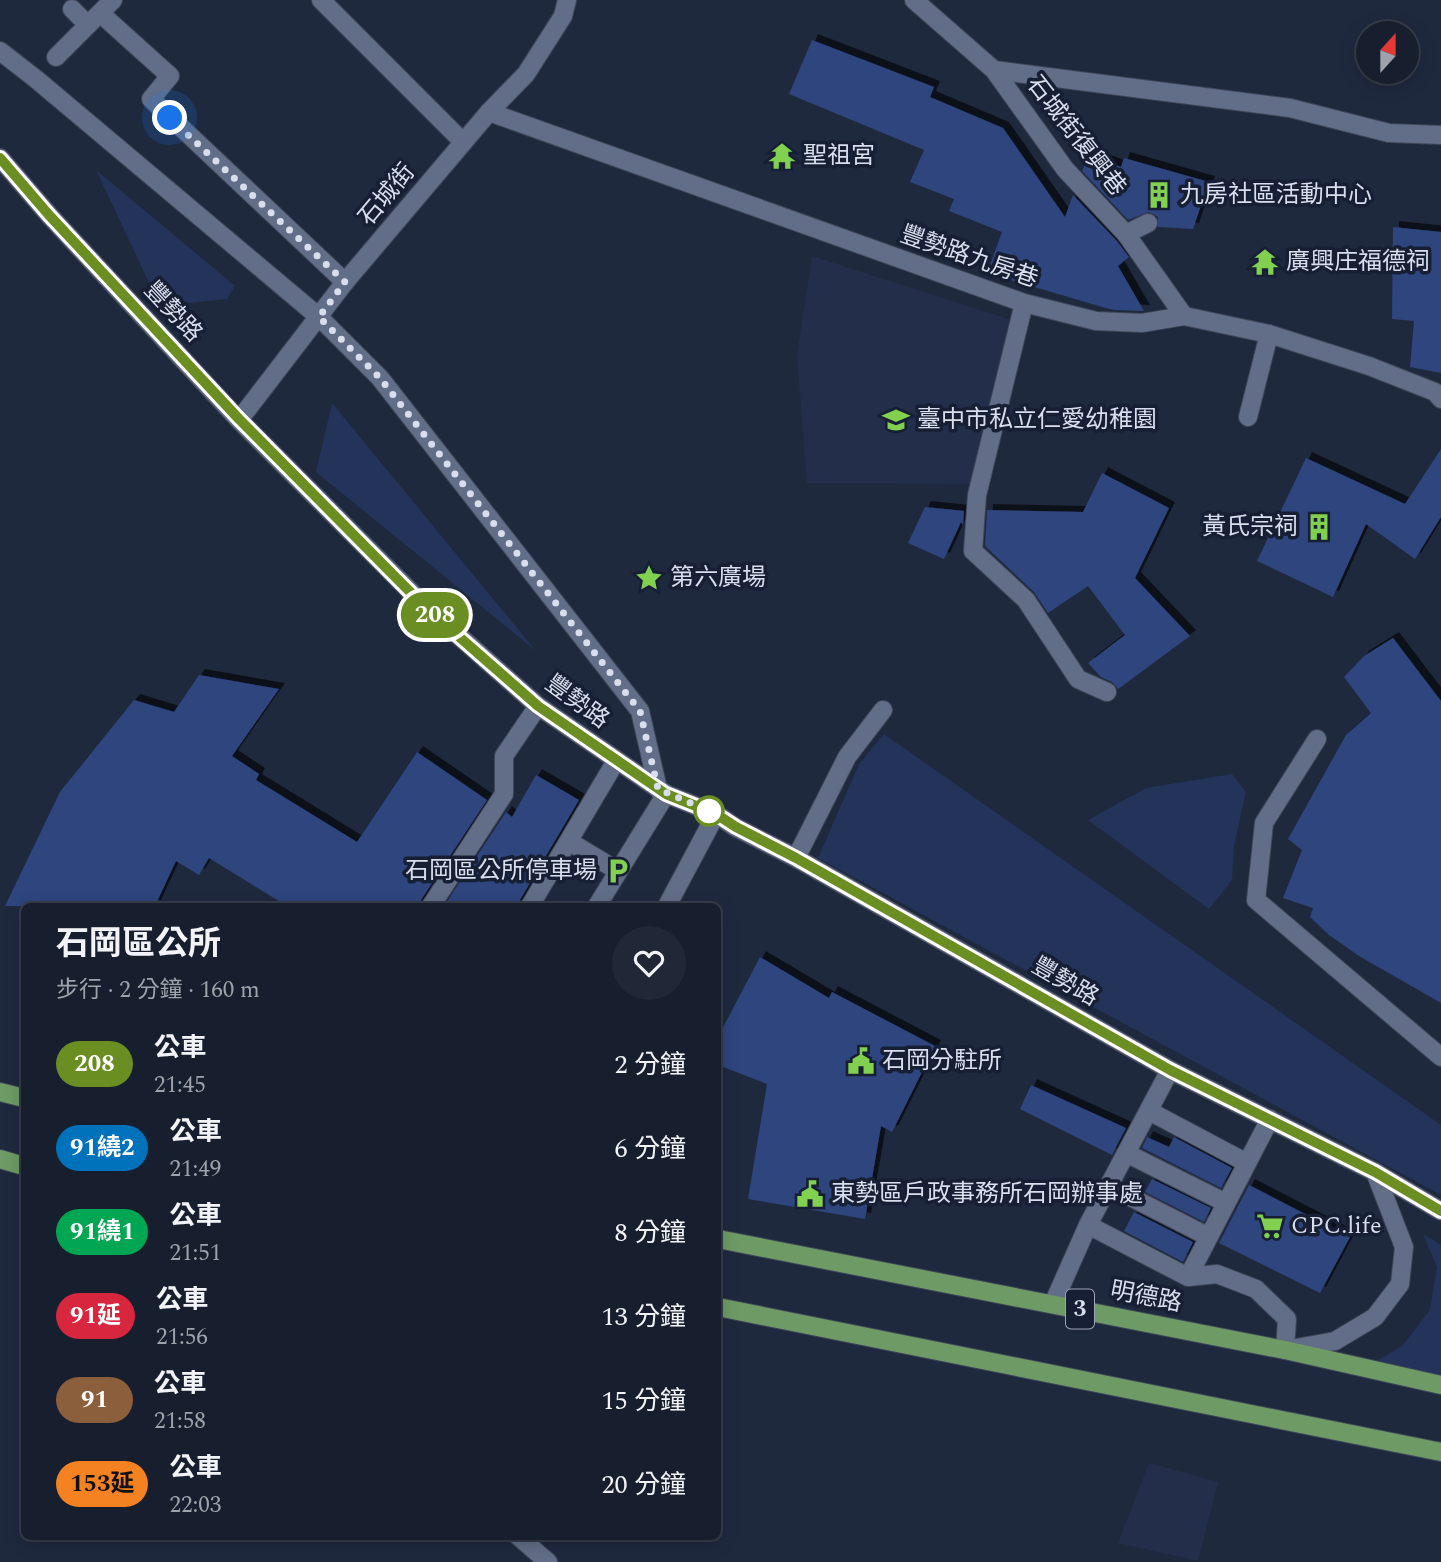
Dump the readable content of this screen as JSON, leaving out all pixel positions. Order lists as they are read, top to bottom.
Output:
{
  "streets": {
    "main road": ["明德路", "3"],
    "street": [
      "石城街復興巷",
      "石城街",
      "豐勢路九房巷",
      "豐勢路"
    ]
  },
  "crossings": [
    ["石城街復興巷", "豐勢路九房巷"],
    ["石城街", "豐勢路九房巷"],
    ["石城街", "豐勢路"]
  ],
  "places": {
    "temple": ["聖祖宮", "廣興庄福德祠"],
    "building": ["九房社區活動中心", "黃氏宗祠"],
    "school or university": ["臺中市私立仁愛幼稚園"],
    "place": ["第六廣場"],
    "parking": ["石岡區公所停車場"],
    "public building": ["石岡分駐所", "東勢區戶政事務所石岡辦事處"],
    "supermarket": ["CPC.life"]
  },
  "lines": ["bus line 208"],
  "north": "top",
  "page": {
    "on_map": "208",
    "heading": ["石岡區公所", "步行 · 2 分鐘 · 160 m"],
    "list": [
      {
        "mark": "208",
        "name": "公車",
        "note": "21:45",
        "value": "2 分鐘"
      },
      {
        "mark": "91繞2",
        "name": "公車",
        "note": "21:49",
        "value": "6 分鐘"
      },
      {
        "mark": "91繞1",
        "name": "公車",
        "note": "21:51",
        "value": "8 分鐘"
      },
      {
        "mark": "91延",
        "name": "公車",
        "note": "21:56",
        "value": "13 分鐘"
      },
      {
        "mark": "91",
        "name": "公車",
        "note": "21:58",
        "value": "15 分鐘"
      },
      {
        "mark": "153延",
        "name": "公車",
        "note": "22:03",
        "value": "20 分鐘"
      }
    ]
  }
}
